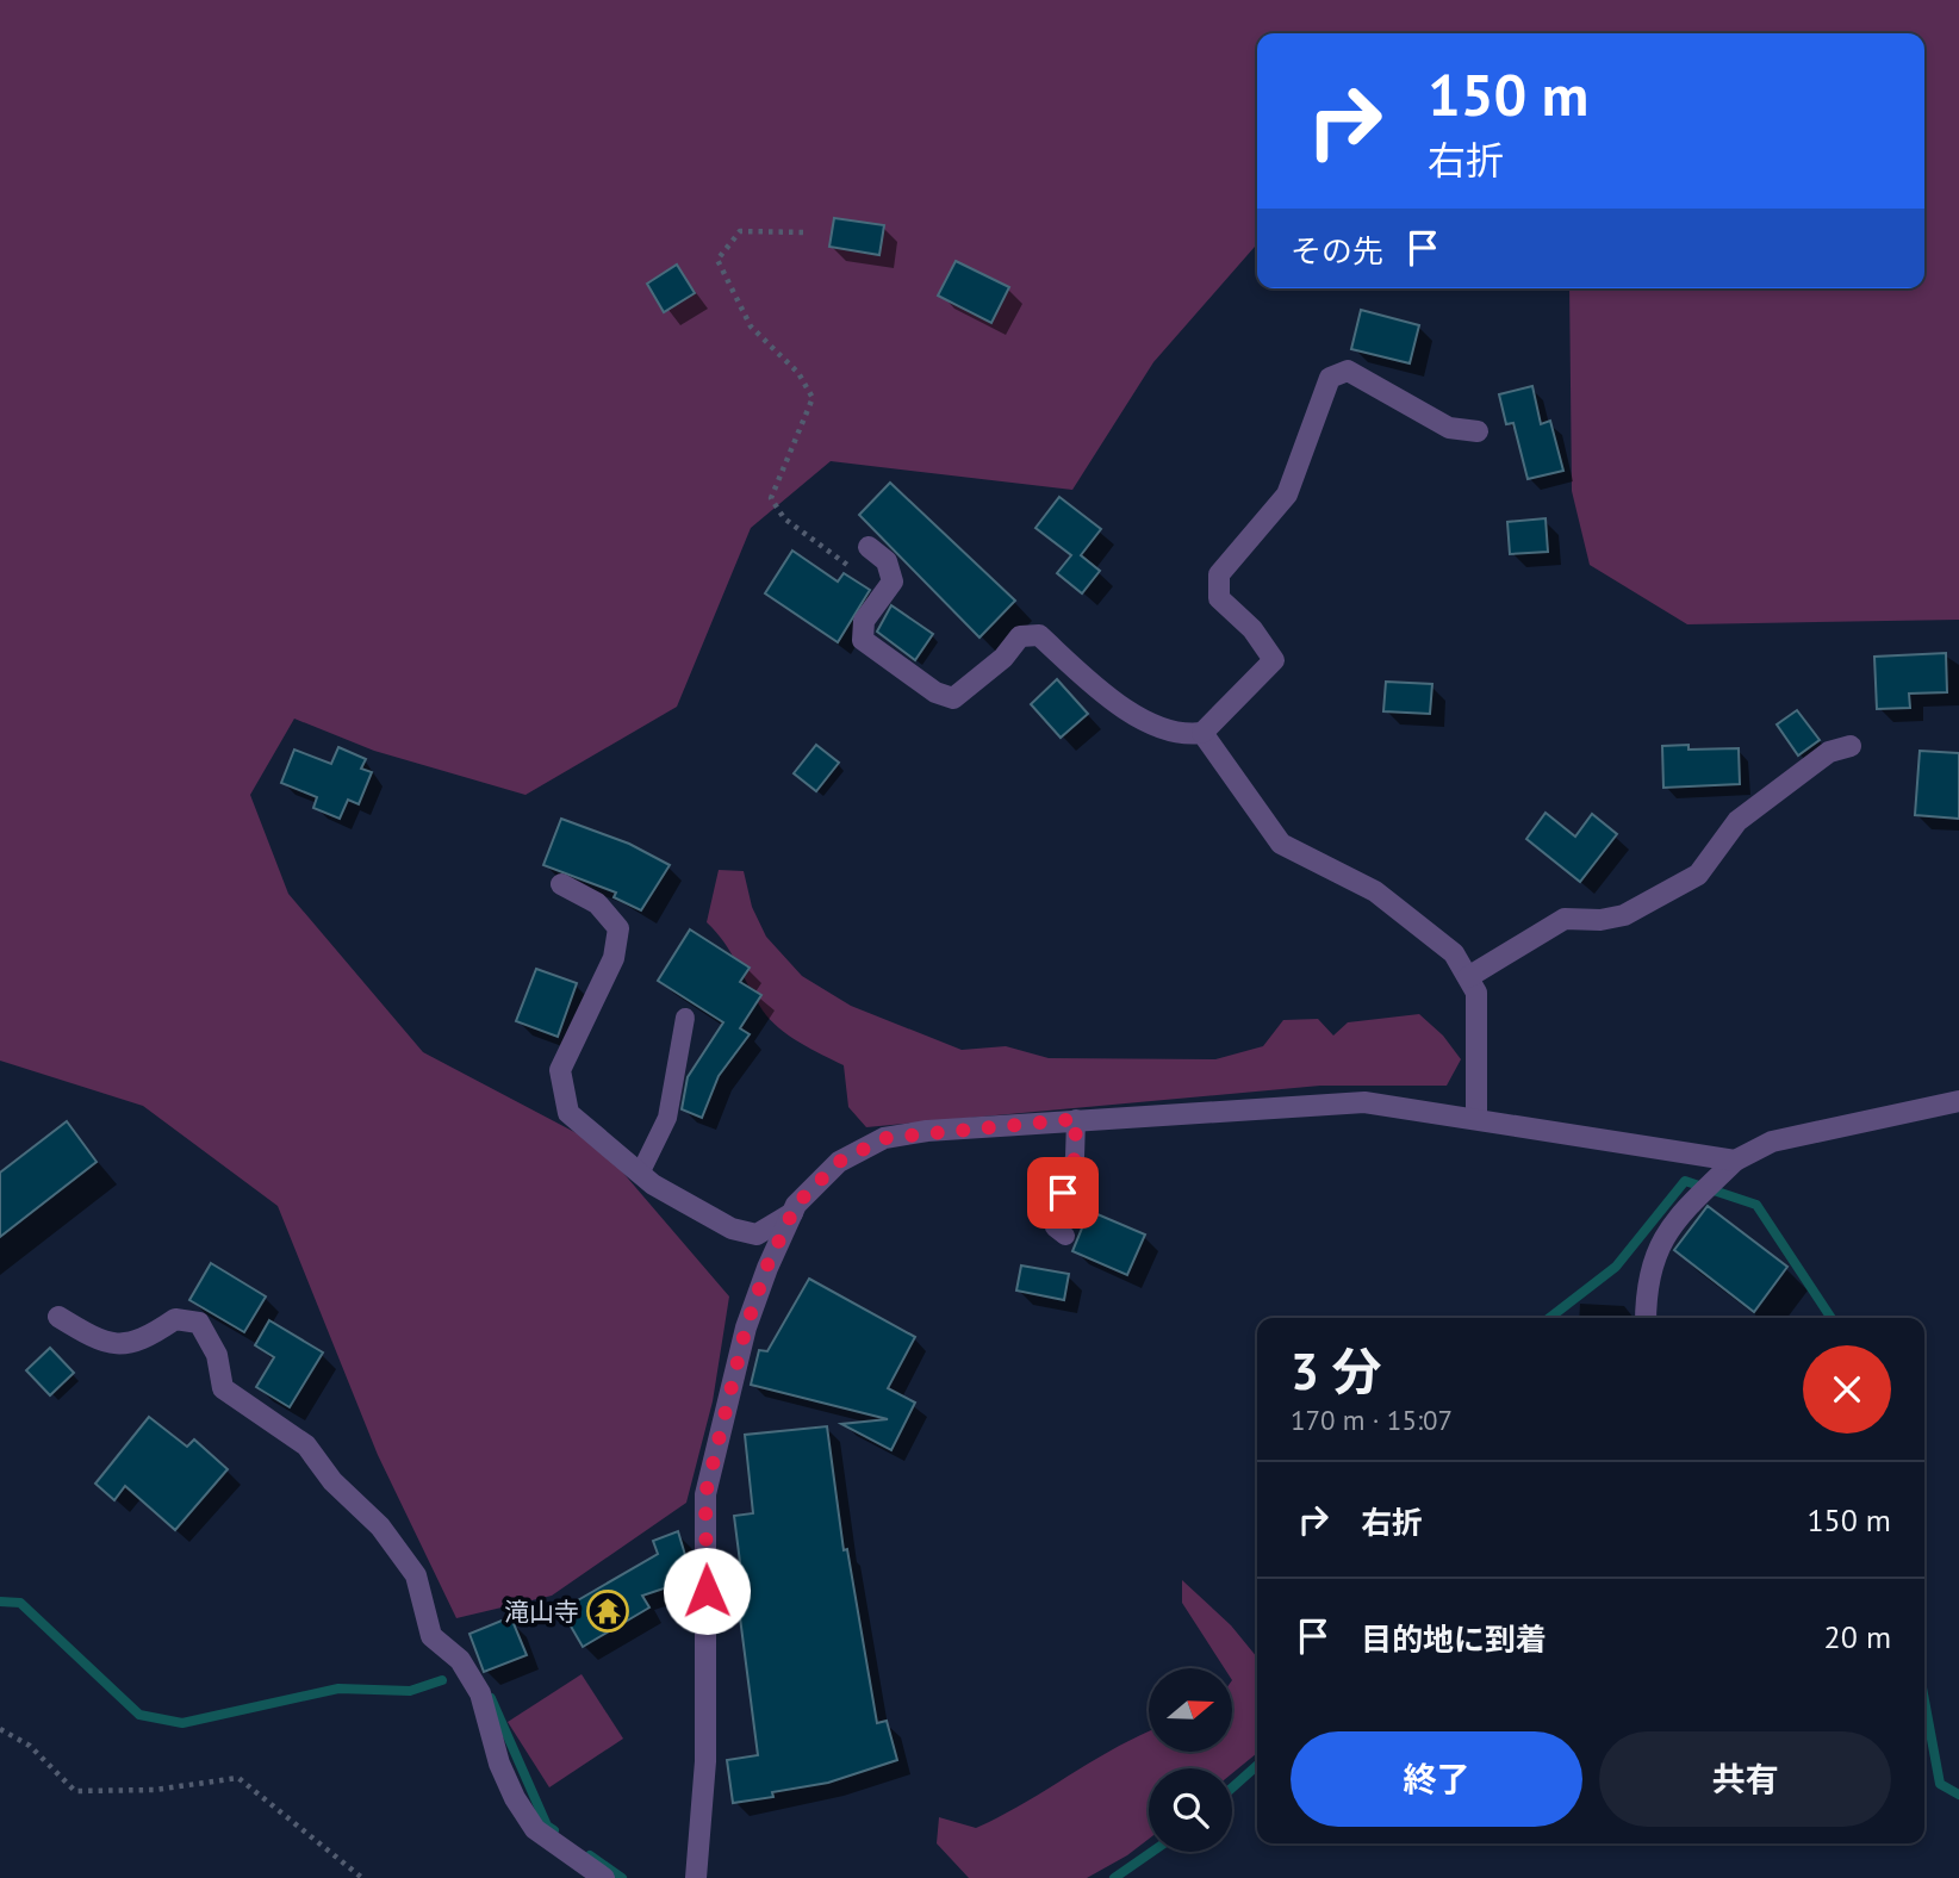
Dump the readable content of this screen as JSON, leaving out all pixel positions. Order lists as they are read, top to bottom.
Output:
{
  "places": {
    "temple": ["滝山寺"]
  },
  "north": "right",
  "page": {
    "turn": ["150 m", "右折"],
    "then": "その先",
    "heading": ["3 分", "170 m · 15:07"],
    "list": [
      {
        "name": "右折",
        "value": "150 m"
      },
      {
        "name": "目的地に到着",
        "value": "20 m"
      }
    ],
    "buttons": ["終了", "共有"]
  }
}
